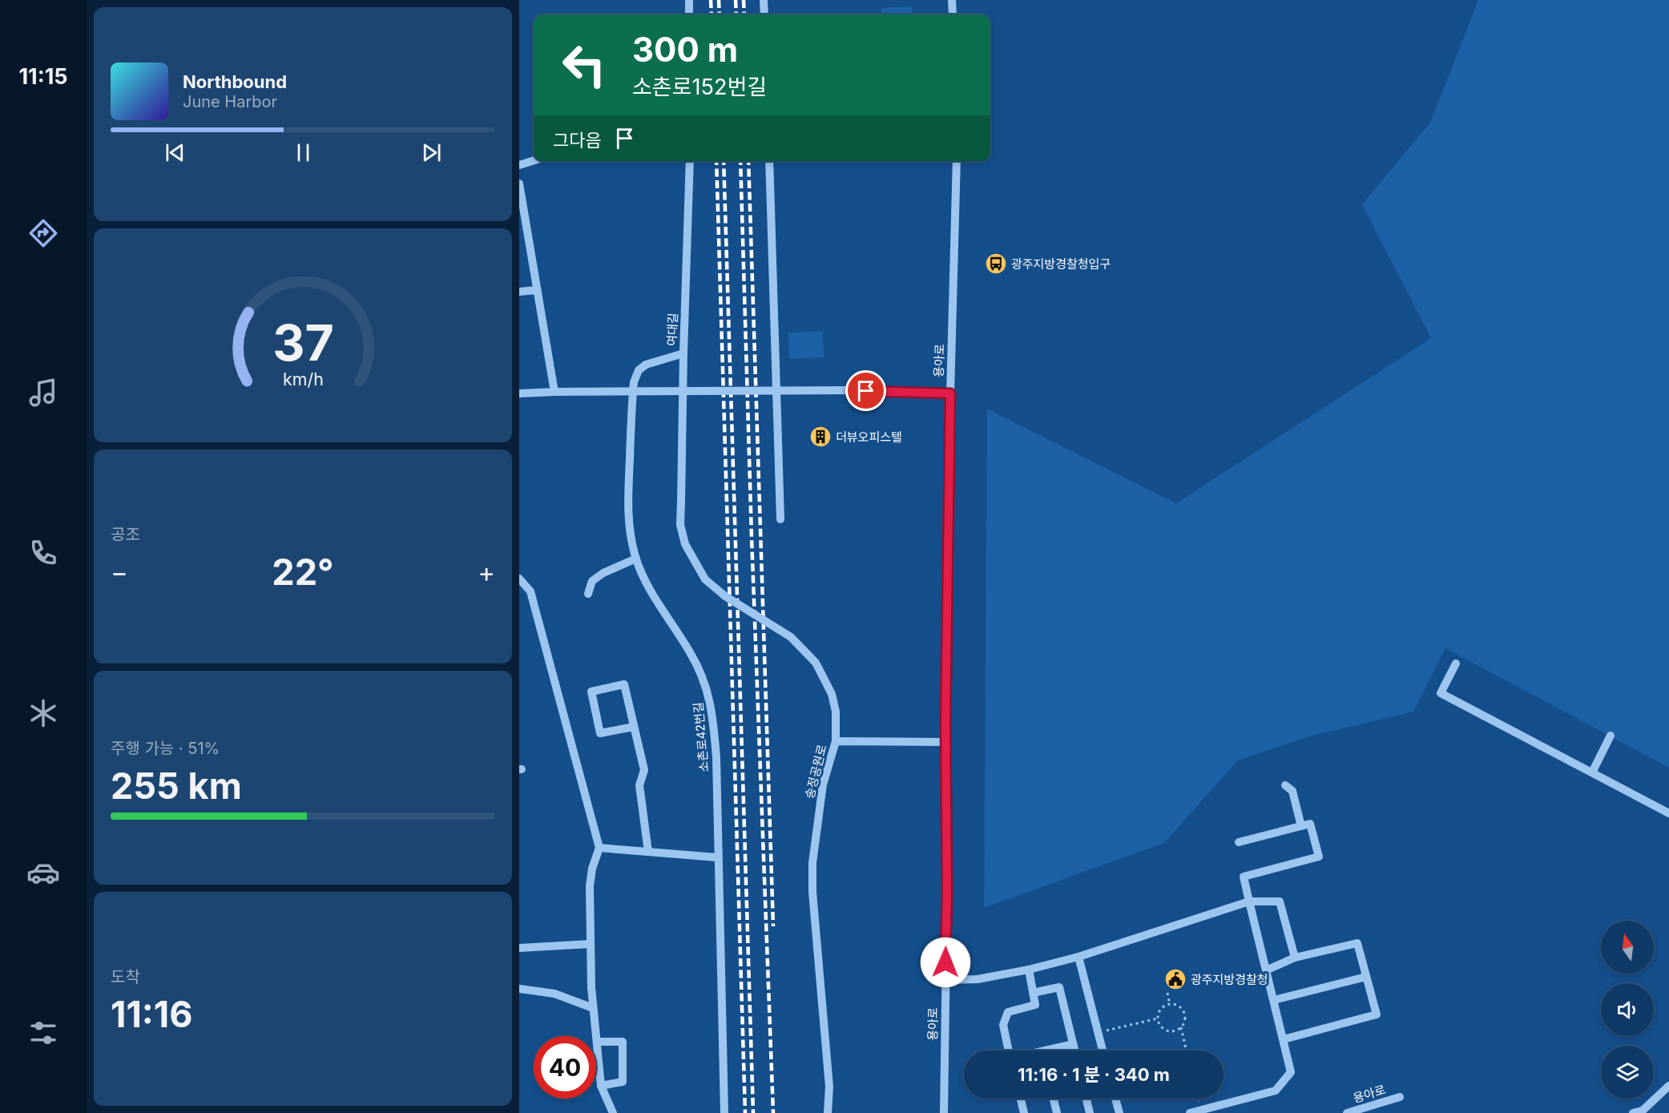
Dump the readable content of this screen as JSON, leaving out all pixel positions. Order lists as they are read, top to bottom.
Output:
{
  "streets": {
    "street": [
      "여대길",
      "용아로",
      "소촌로42번길",
      "송정공원로"
    ]
  },
  "crossings": [
    ["여대길", "소촌로42번길"],
    ["여대길", "송정공원로"]
  ],
  "places": {
    "bus stop": ["광주지방경찰청입구"],
    "building": ["더뷰오피스텔"],
    "public building": ["광주지방경찰청"]
  },
  "north": "top",
  "page": {
    "tabs": "11:15",
    "turn": ["300 m", "소촌로152번길"],
    "song": ["Northbound", "June Harbor"],
    "then": "그다음",
    "tile": [
      "공조",
      ["주행 가능 · 51%", "255 km"],
      ["도착", "11:16"]
    ],
    "heat": ["−", "22°", "+"],
    "limit": "40",
    "trip": "11:16 · 1 분 · 340 m",
    "gauge": ["37", "km/h"]
  }
}
